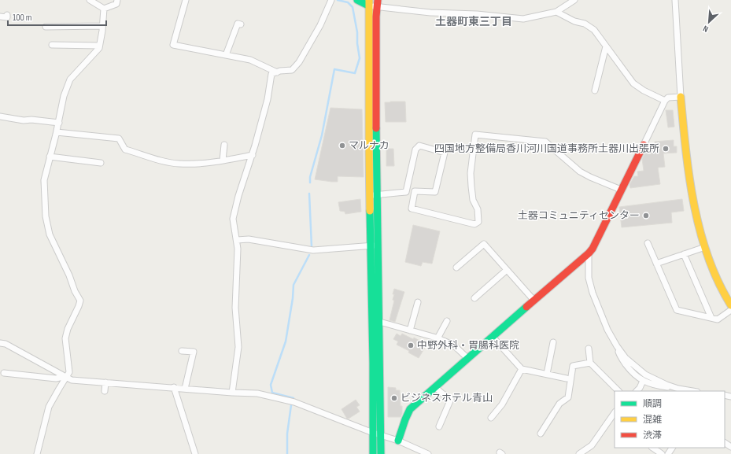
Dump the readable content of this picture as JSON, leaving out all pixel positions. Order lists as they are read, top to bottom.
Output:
{
  "districts": ["土器町東三丁目"],
  "places": [
    "マルナカ",
    "四国地方整備局香川河川国道事務所土器川出張所",
    "土器コミュニティセンター",
    "中野外科・胃腸科医院",
    "ビジネスホテル青山"
  ],
  "legend": ["順調", "混雑", "渋滞"],
  "scale_bar": "100 m",
  "north": "bottom left"
}
